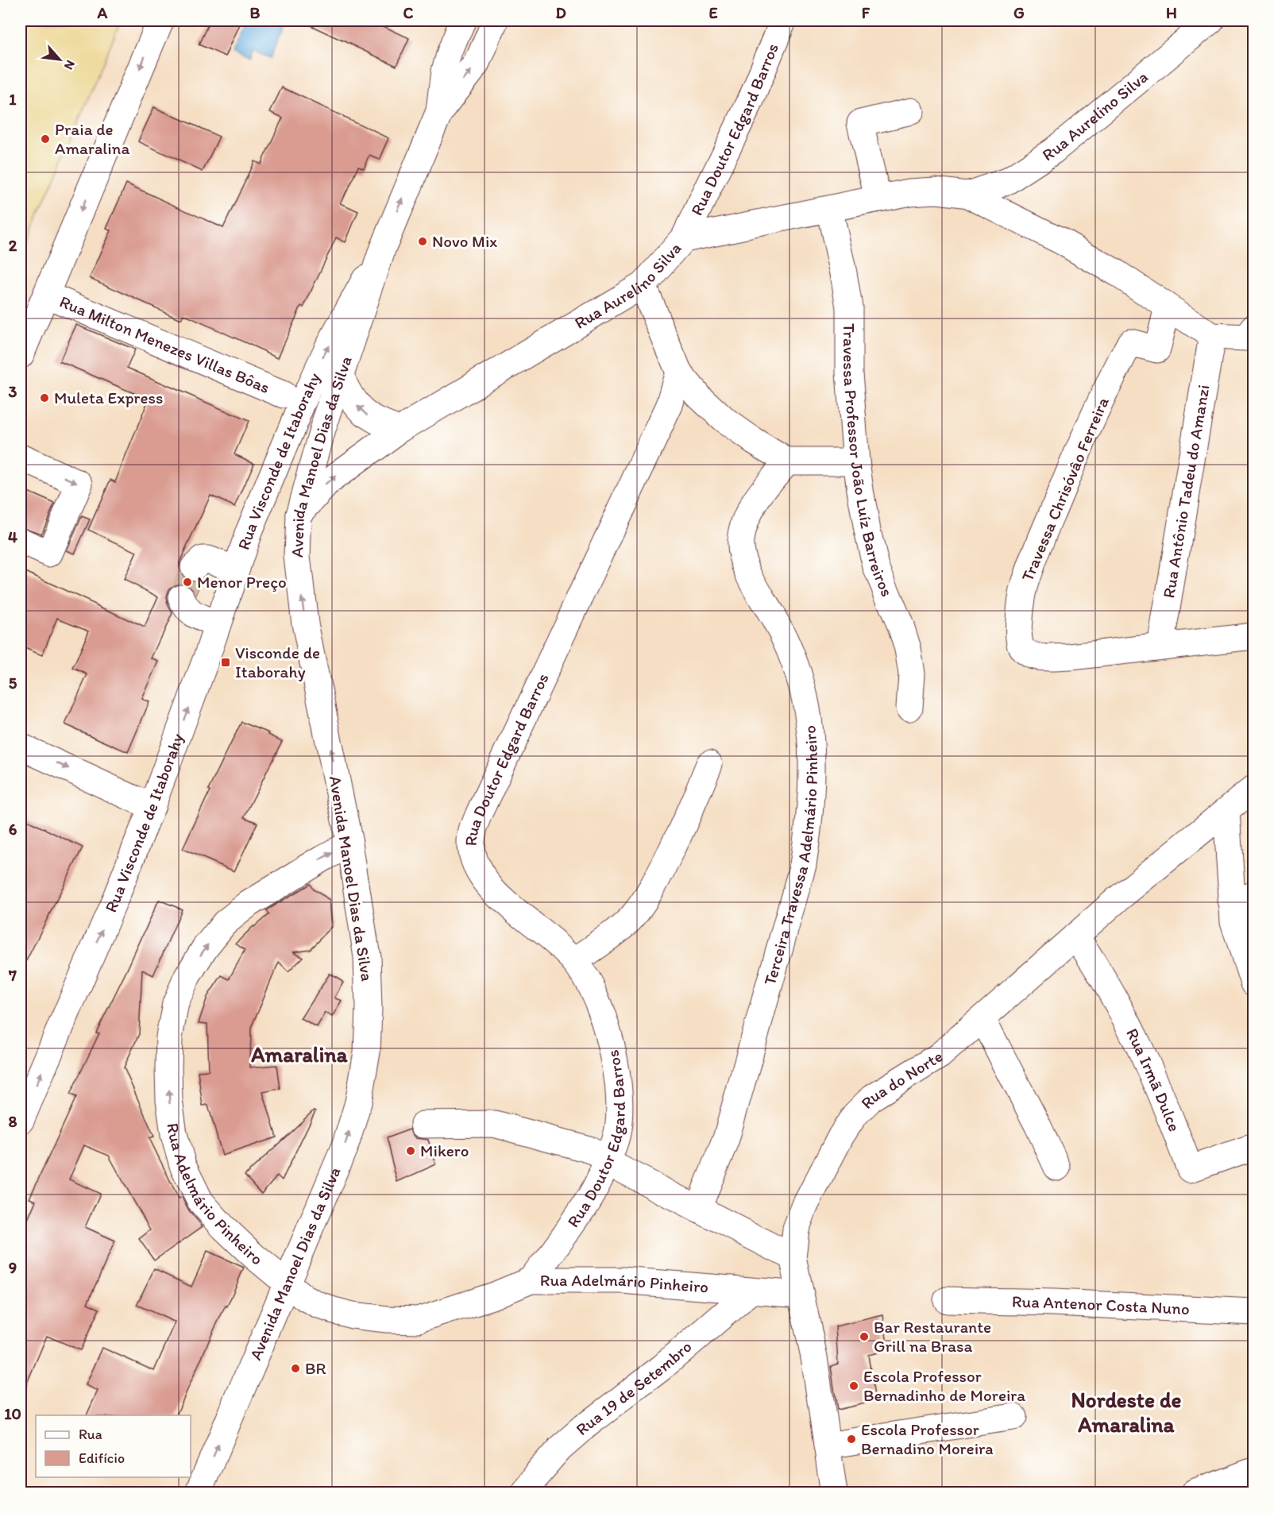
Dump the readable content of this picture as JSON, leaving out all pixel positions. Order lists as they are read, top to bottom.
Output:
{
  "streets": {
    "street": [
      "Rua Aurelino Silva",
      "Rua Doutor Edgard Barros",
      "Rua Milton Menezes Villas Bôas",
      "Avenida Manoel Dias da Silva",
      "Travessa Professor João Luíz Barreiros",
      "Rua Visconde de Itaborahy",
      "Travessa Chrisóvâo Ferreira",
      "Rua Antônio Tadeu do Amanzi",
      "Terceira Travessa Adelmário Pinheiro",
      "Rua do Norte",
      "Rua Irmã Dulce",
      "Rua Adelmário Pinheiro",
      "Rua Antenor Costa Nuno",
      "Rua 19 de Setembro"
    ]
  },
  "crossings": [
    ["Rua Aurelino Silva", "Rua Doutor Edgard Barros"],
    ["Rua Aurelino Silva", "Avenida Manoel Dias da Silva"],
    ["Rua Aurelino Silva", "Travessa Professor João Luíz Barreiros"],
    ["Rua Aurelino Silva", "Travessa Chrisóvâo Ferreira"],
    ["Rua Aurelino Silva", "Rua Antônio Tadeu do Amanzi"],
    ["Rua Doutor Edgard Barros", "Rua Adelmário Pinheiro"],
    ["Avenida Manoel Dias da Silva", "Rua Visconde de Itaborahy"],
    ["Avenida Manoel Dias da Silva", "Rua Adelmário Pinheiro"],
    ["Travessa Chrisóvâo Ferreira", "Rua Antônio Tadeu do Amanzi"],
    ["Rua do Norte", "Rua Irmã Dulce"],
    ["Rua do Norte", "Rua Adelmário Pinheiro"],
    ["Rua Adelmário Pinheiro", "Rua 19 de Setembro"]
  ],
  "one_way": ["Avenida Manoel Dias da Silva", "Rua Visconde de Itaborahy"],
  "districts": ["Amaralina", "Nordeste de Amaralina"],
  "places": {
    "other": [
      "Praia de Amaralina",
      "Novo Mix",
      "Muleta Express",
      "Menor Preço",
      "Mikero",
      "Bar Restaurante Grill na Brasa",
      "BR",
      "Escola Professor Bernadinho de Moreira",
      "Escola Professor Bernadino Moreira"
    ],
    "transit": ["Visconde de Itaborahy"]
  },
  "legend": ["Rua", "Edifício"],
  "north": "bottom right",
  "grid": {
    "columns": [
      "A",
      "B",
      "C",
      "D",
      "E",
      "F",
      "G",
      "H"
    ],
    "rows": [
      "1",
      "2",
      "3",
      "4",
      "5",
      "6",
      "7",
      "8",
      "9",
      "10"
    ]
  }
}
